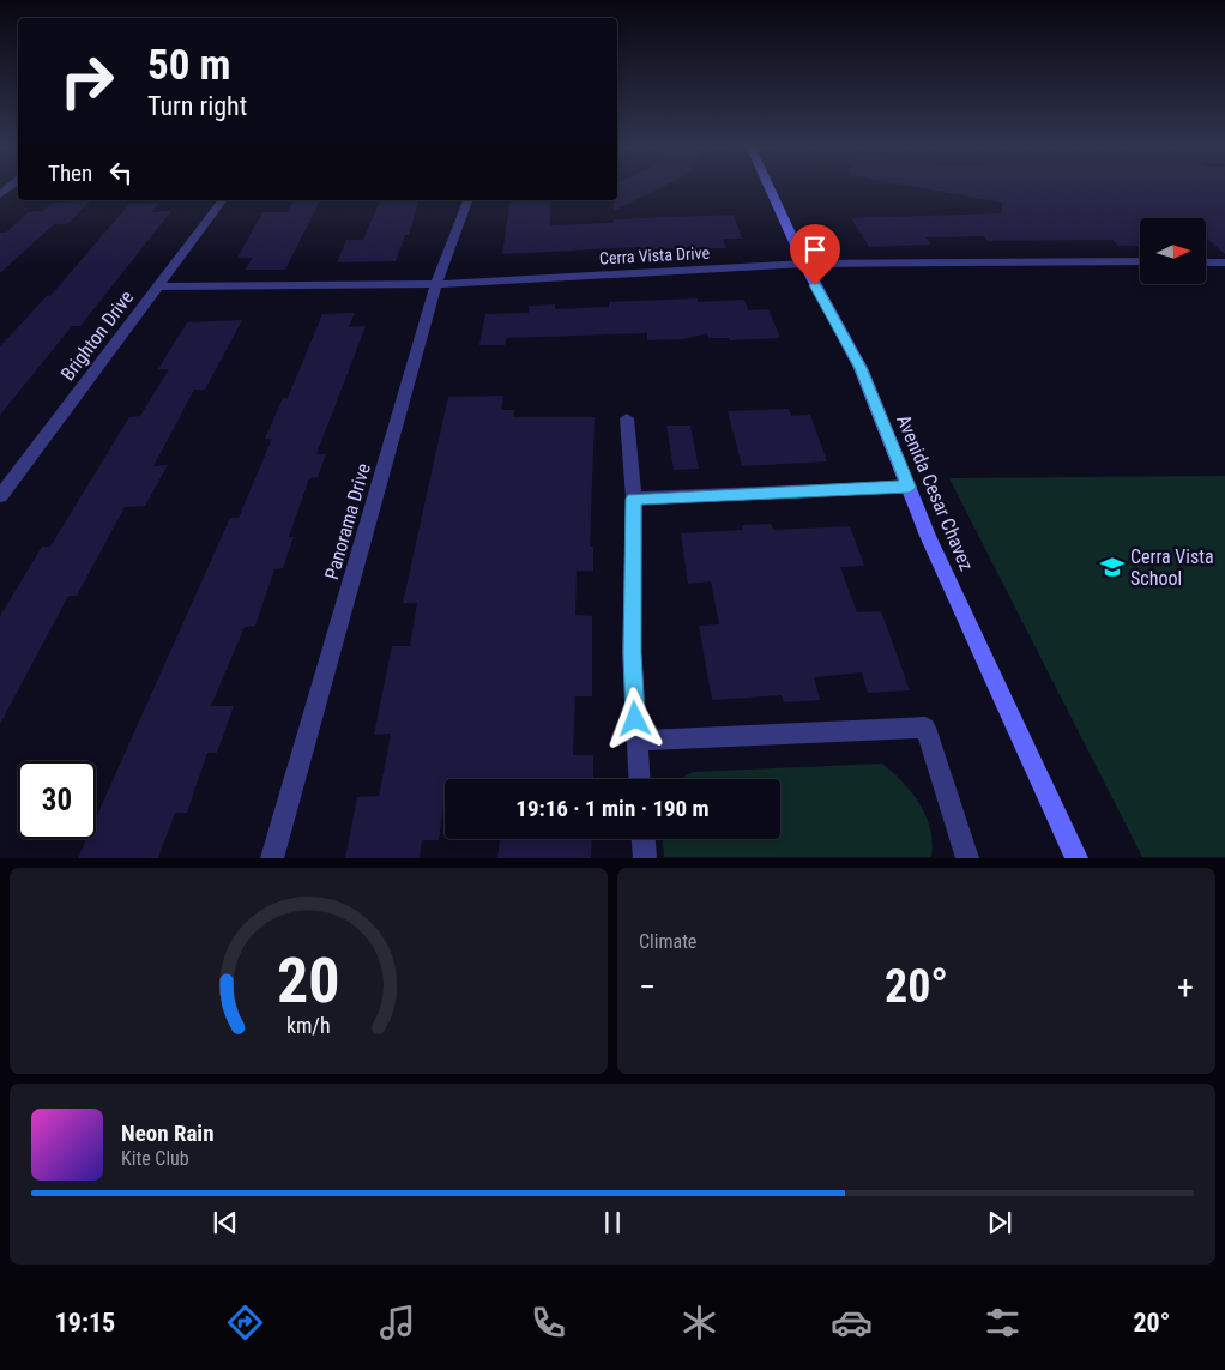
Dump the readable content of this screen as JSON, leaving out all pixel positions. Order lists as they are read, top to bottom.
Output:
{
  "streets": {
    "street": [
      "Cerra Vista Drive",
      "Brighton Drive",
      "Avenida Cesar Chavez",
      "Panorama Drive"
    ]
  },
  "crossings": [
    ["Cerra Vista Drive", "Brighton Drive"],
    ["Cerra Vista Drive", "Avenida Cesar Chavez"],
    ["Cerra Vista Drive", "Panorama Drive"]
  ],
  "places": {
    "school or university": ["Cerra Vista School"]
  },
  "north": "right",
  "page": {
    "turn": ["50 m", "Turn right"],
    "then": "Then",
    "limit": "30",
    "trip": "19:16 · 1 min · 190 m",
    "tile": "Climate",
    "heat": ["−", "20°", "+"],
    "song": ["Neon Rain", "Kite Club"],
    "tabs": ["19:15", "20°"],
    "gauge": ["20", "km/h"]
  }
}
